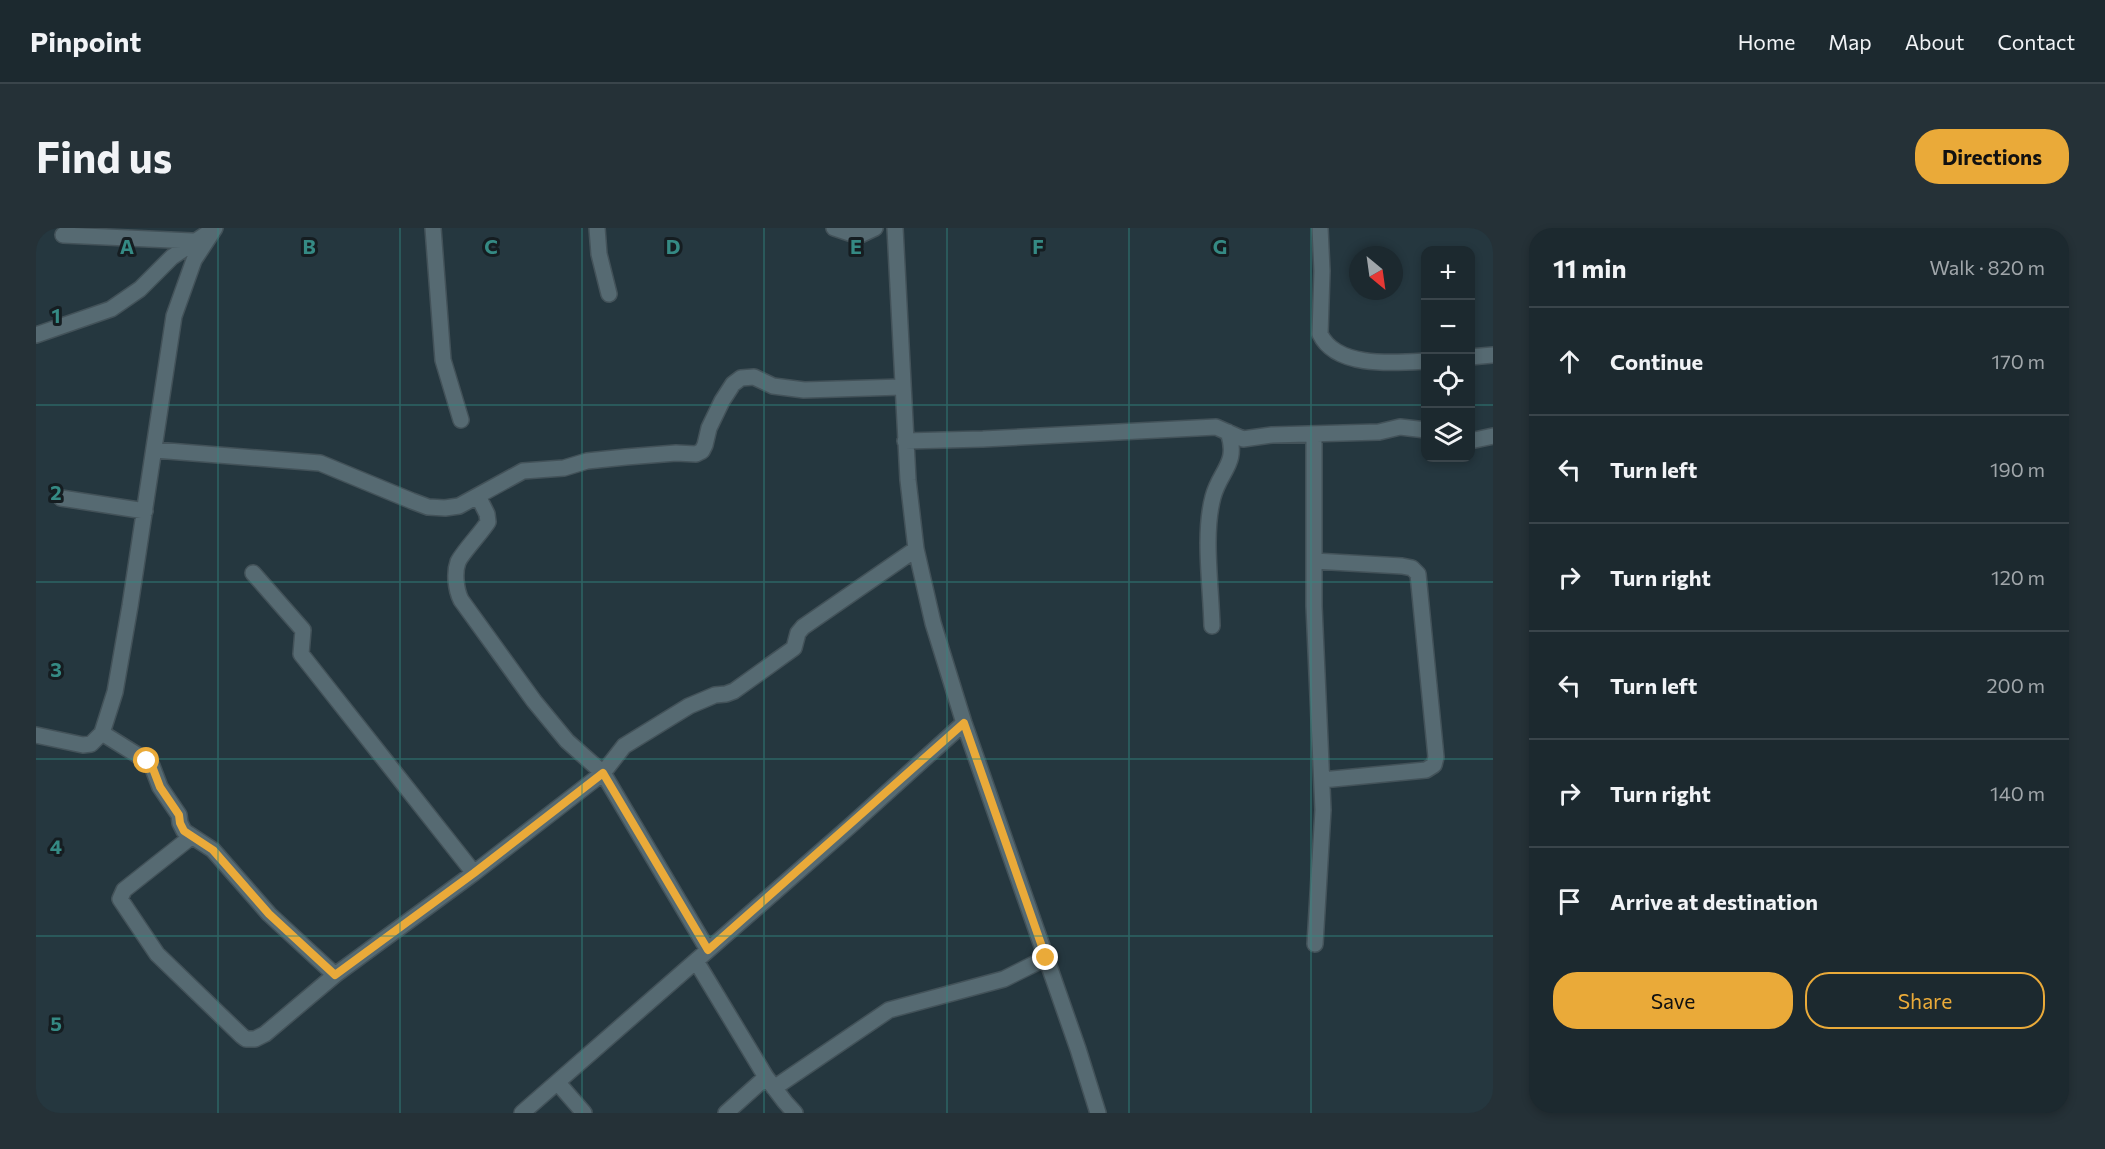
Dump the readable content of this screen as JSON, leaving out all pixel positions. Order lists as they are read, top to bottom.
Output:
{
  "north": "bottom right",
  "page": {
    "header": "Pinpoint",
    "nav": [
      "Home",
      "Map",
      "About",
      "Contact"
    ],
    "buttons": [
      "Directions",
      ["Save", "Share"]
    ],
    "title": "Find us",
    "heading": ["11 min", "Walk · 820 m"],
    "map_buttons": ["+", "−"],
    "list": [
      ["Continue", "170 m"],
      ["Turn left", "190 m"],
      ["Turn right", "120 m"],
      ["Turn left", "200 m"],
      ["Turn right", "140 m"],
      "Arrive at destination"
    ]
  },
  "grid": {
    "columns": [
      "A",
      "B",
      "C",
      "D",
      "E",
      "F",
      "G"
    ],
    "rows": [
      "1",
      "2",
      "3",
      "4",
      "5"
    ]
  }
}
